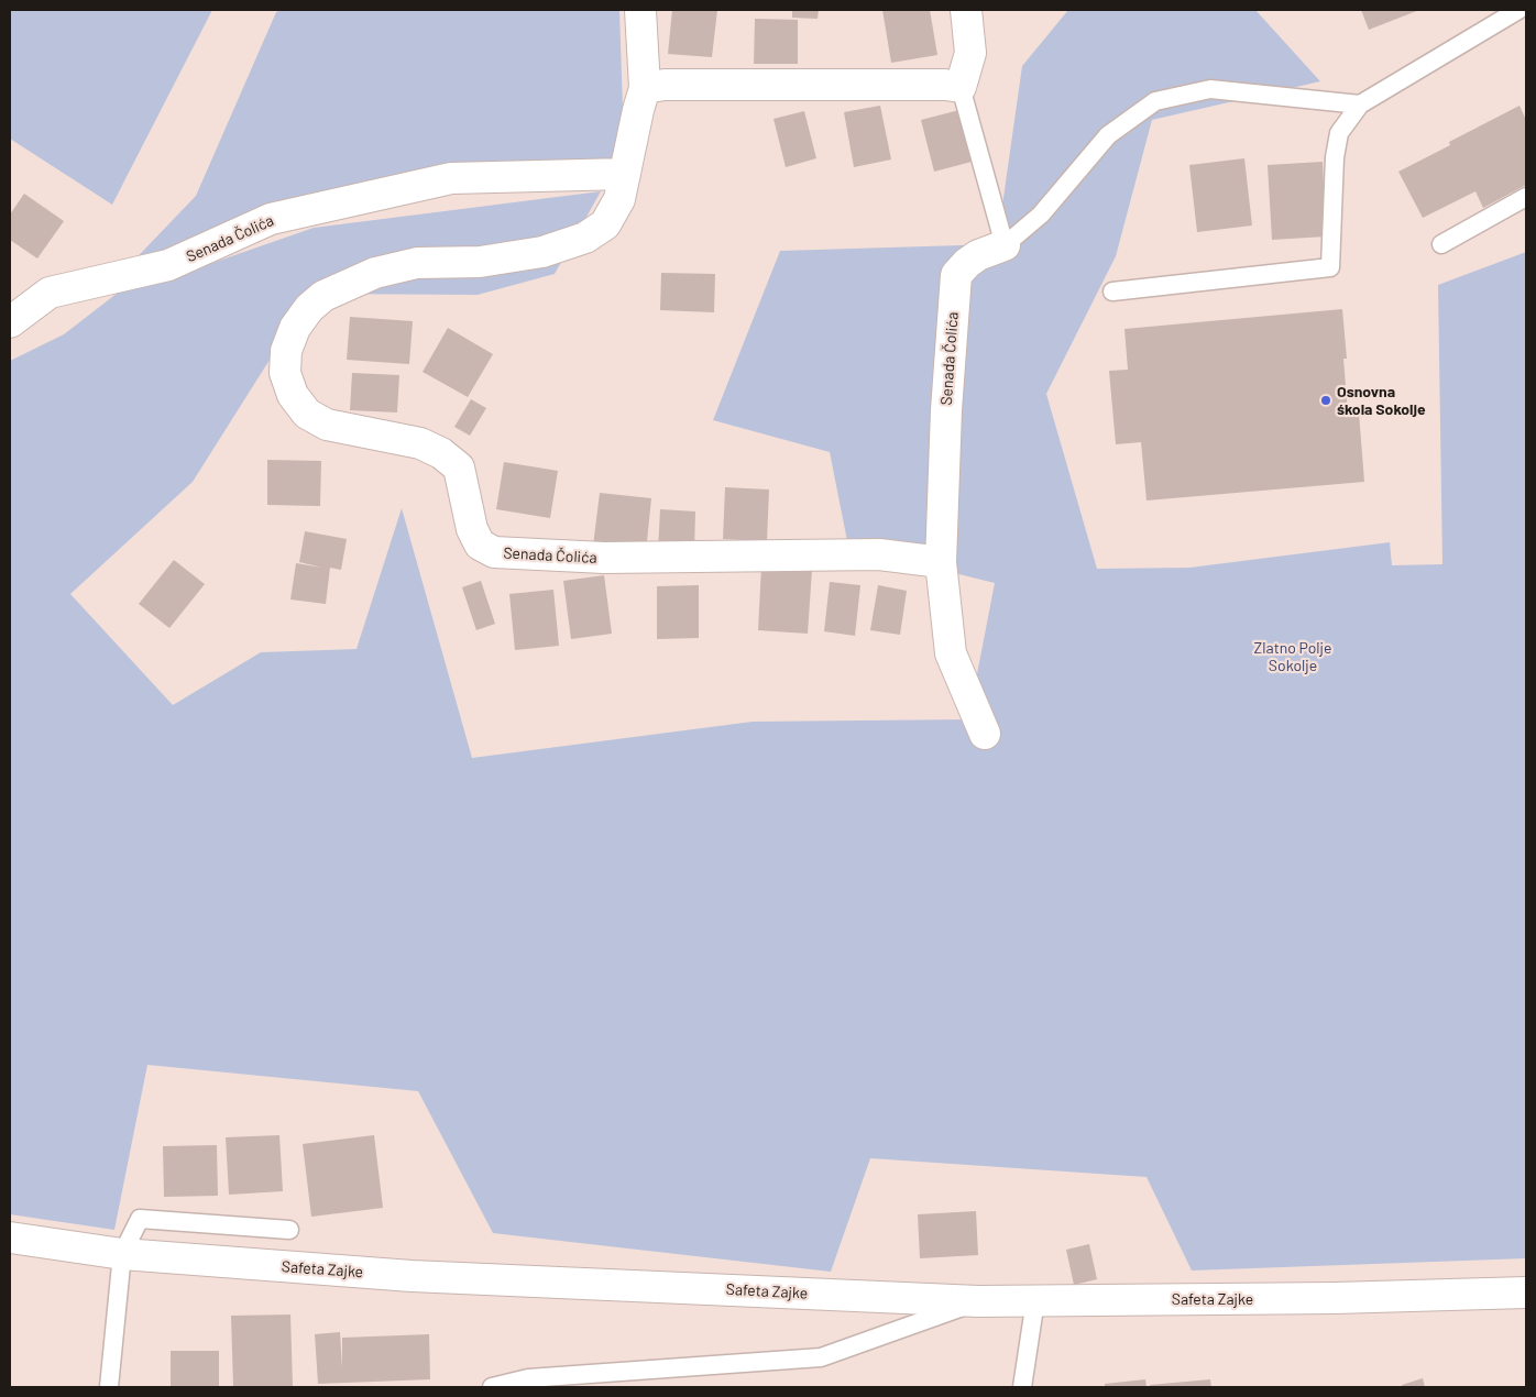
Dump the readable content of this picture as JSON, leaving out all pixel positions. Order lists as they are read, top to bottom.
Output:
{
  "streets": {
    "street": ["Senada Čolića", "Safeta Zajke"]
  },
  "parks": ["Zlatno Polje Sokolje"],
  "places": ["Osnovna śkola Sokolje"]
}
